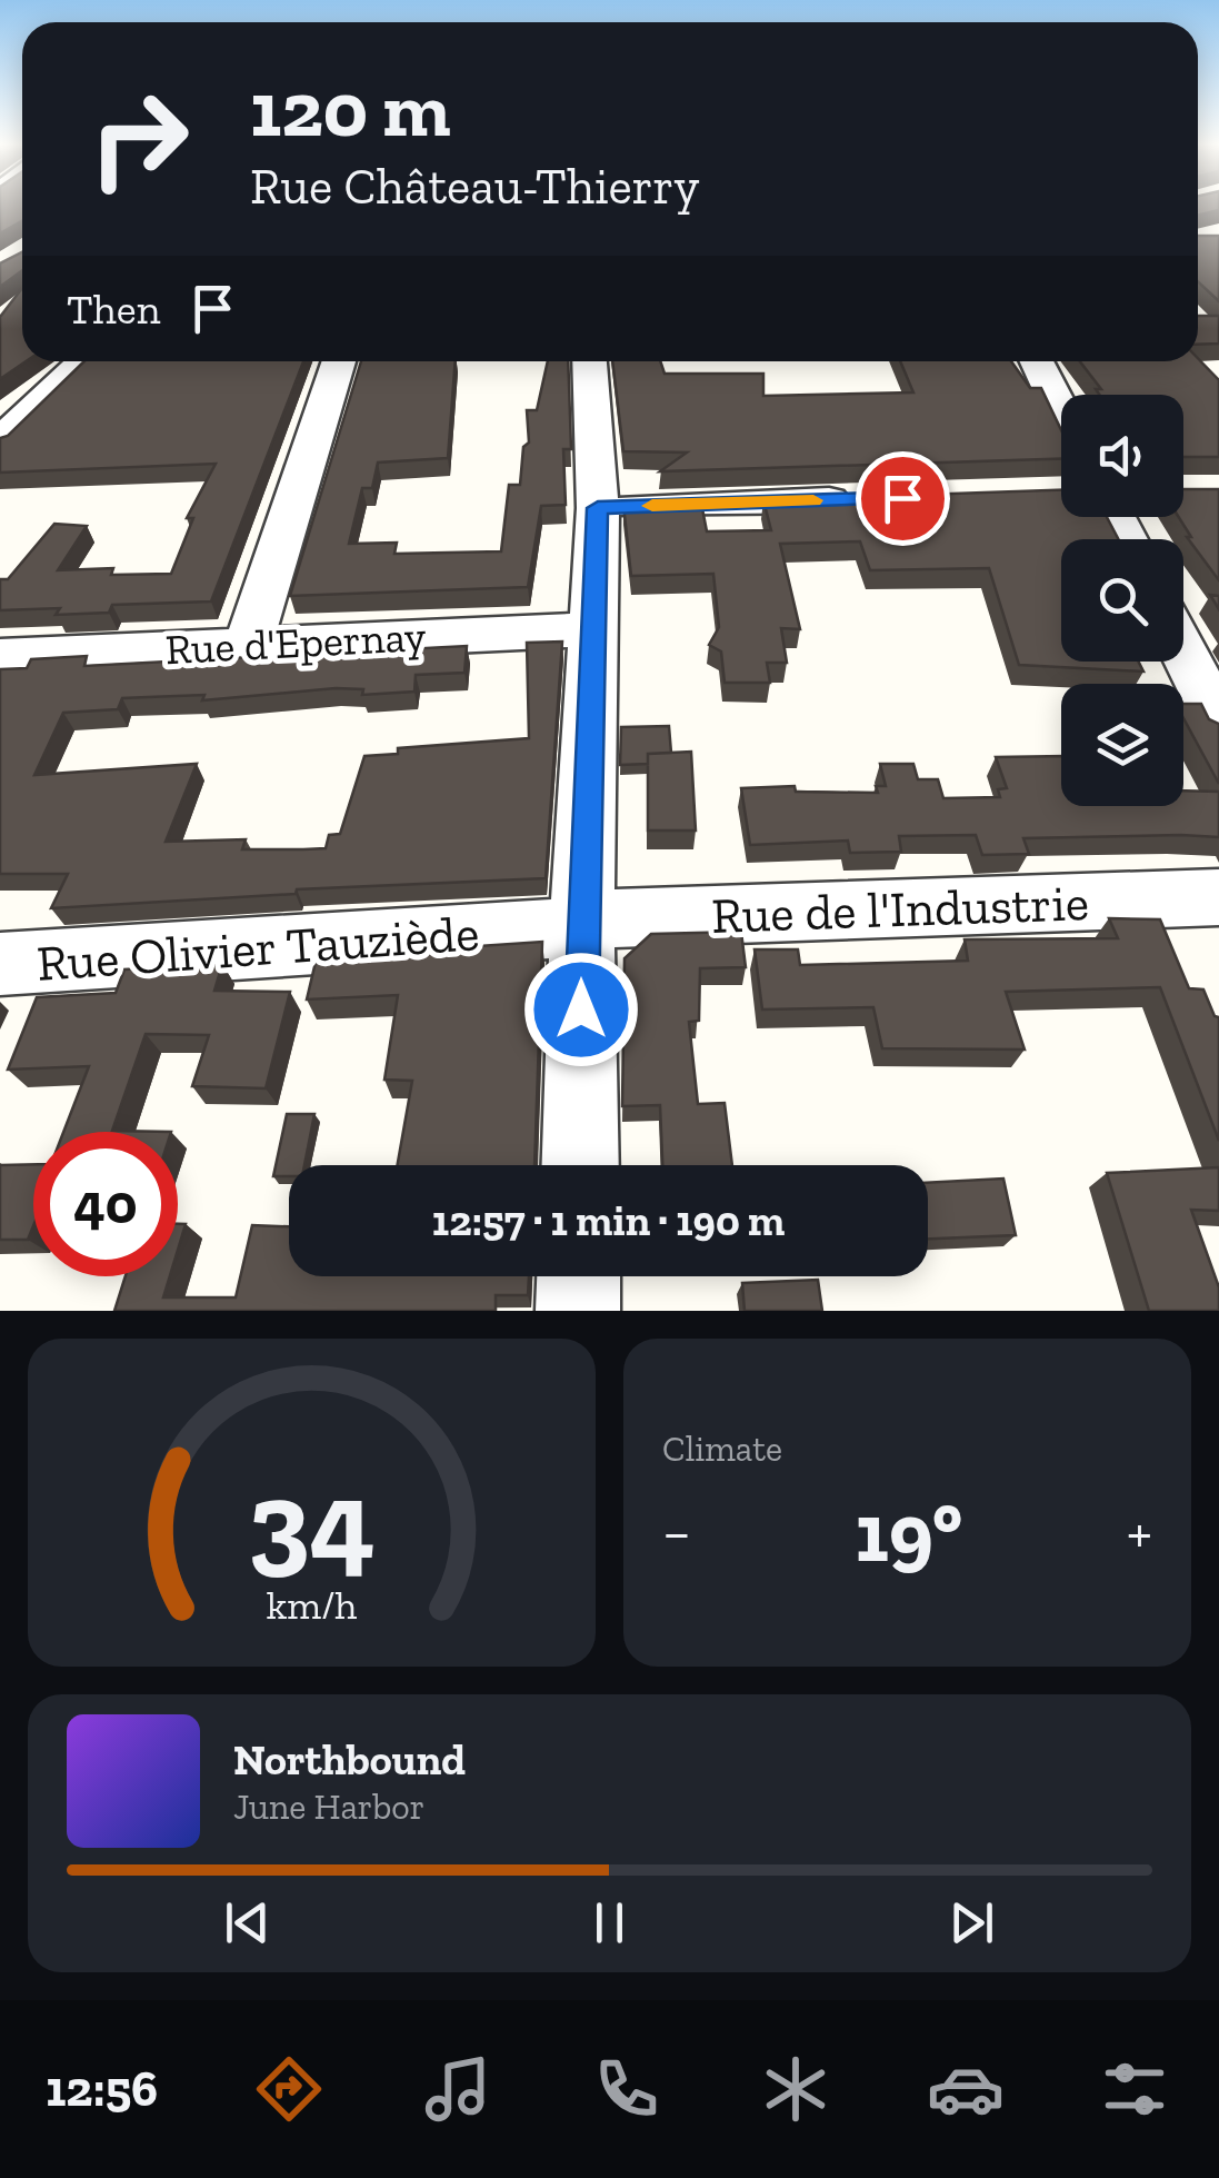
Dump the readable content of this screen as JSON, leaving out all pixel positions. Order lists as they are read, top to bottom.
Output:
{
  "streets": {
    "street": ["Rue d'Epernay", "Rue de l'Industrie", "Rue Olivier Tauziède"]
  },
  "crossings": [
    ["Rue de l'Industrie", "Rue Olivier Tauziède"]
  ],
  "page": {
    "turn": ["120 m", "Rue Château-Thierry"],
    "then": "Then",
    "limit": "40",
    "trip": "12:57 · 1 min · 190 m",
    "tile": "Climate",
    "heat": ["−", "19°", "+"],
    "song": ["Northbound", "June Harbor"],
    "tabs": "12:56",
    "gauge": ["34", "km/h"]
  }
}
